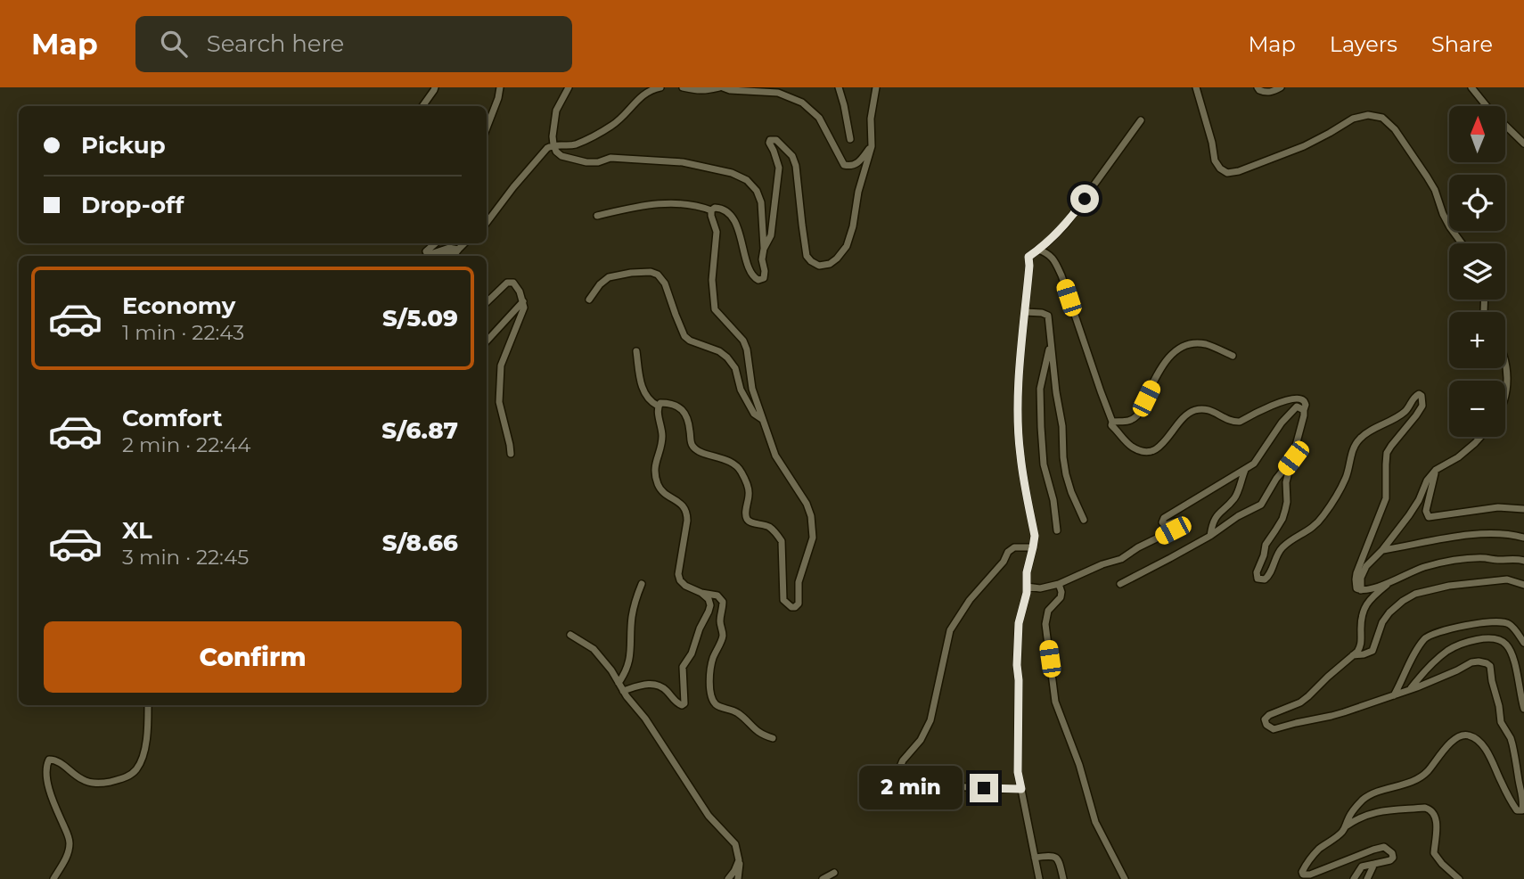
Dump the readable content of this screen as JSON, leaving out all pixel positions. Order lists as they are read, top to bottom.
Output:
{
  "north": "top",
  "page": {
    "header": "Map",
    "search": "Search here",
    "nav": ["Map", "Layers", "Share"],
    "map_buttons": ["+", "−"],
    "banner": ["Pickup", "Drop-off"],
    "list": [
      {
        "name": "Economy",
        "note": "1 min · 22:43",
        "value": "S/5.09"
      },
      {
        "name": "Comfort",
        "note": "2 min · 22:44",
        "value": "S/6.87"
      },
      {
        "name": "XL",
        "note": "3 min · 22:45",
        "value": "S/8.66"
      }
    ],
    "buttons": "Confirm",
    "bubble": "2 min"
  }
}
